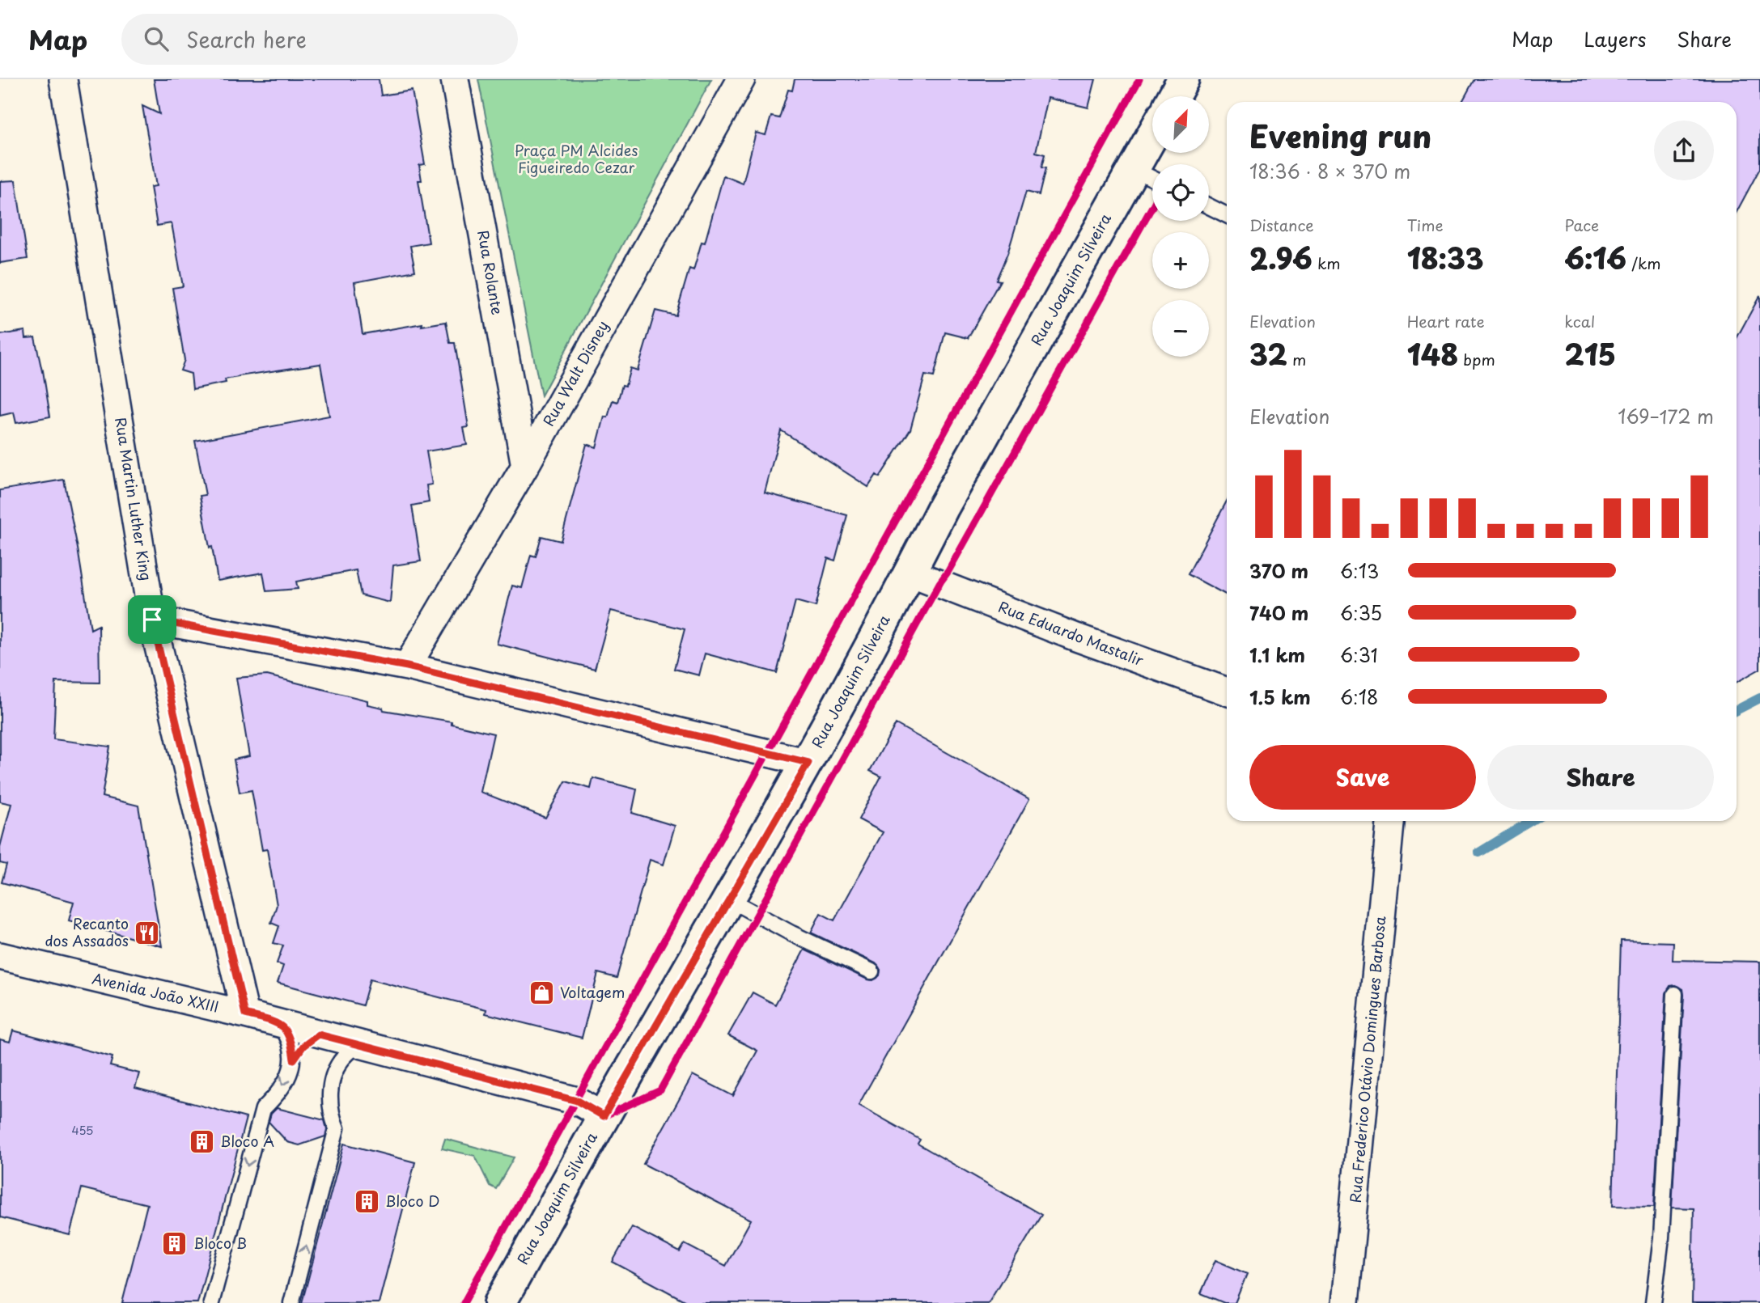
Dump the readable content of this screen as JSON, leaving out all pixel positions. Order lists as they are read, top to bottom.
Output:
{
  "streets": {
    "street": [
      "Rua Rolante",
      "Rua Joaquim Silveira",
      "Rua Walt Disney",
      "Rua Martin Luther King",
      "Rua Eduardo Mastalir",
      "Avenida João XXIII",
      "Rua Frederico Otávio Domingues Barbosa"
    ]
  },
  "crossings": [
    ["Rua Rolante", "Rua Walt Disney"],
    ["Rua Joaquim Silveira", "Rua Eduardo Mastalir"],
    ["Rua Joaquim Silveira", "Avenida João XXIII"],
    ["Rua Martin Luther King", "Avenida João XXIII"]
  ],
  "parks": ["Praça PM Alcides Figueiredo Cezar"],
  "places": {
    "restaurant": ["Recanto dos Assados"],
    "shop": ["Voltagem"],
    "building": ["Bloco A", "Bloco D", "Bloco B"]
  },
  "house_numbers": ["455"],
  "north": "top right",
  "page": {
    "header": "Map",
    "search": "Search here",
    "nav": ["Map", "Layers", "Share"],
    "map_buttons": ["+", "−"],
    "heading": ["Evening run", "18:36 · 8 × 370 m"],
    "stats": [
      ["Distance", "2.96 km"],
      ["Time", "18:33"],
      ["Pace", "6:16 /km"],
      ["Elevation", "32 m"],
      ["Heart rate", "148 bpm"],
      ["kcal", "215"]
    ],
    "chart": ["Elevation", "169–172 m"],
    "list": [
      {
        "name": "370 m",
        "note": "6:13"
      },
      {
        "name": "740 m",
        "note": "6:35"
      },
      {
        "name": "1.1 km",
        "note": "6:31"
      },
      {
        "name": "1.5 km",
        "note": "6:18"
      }
    ],
    "buttons": ["Save", "Share"]
  }
}
